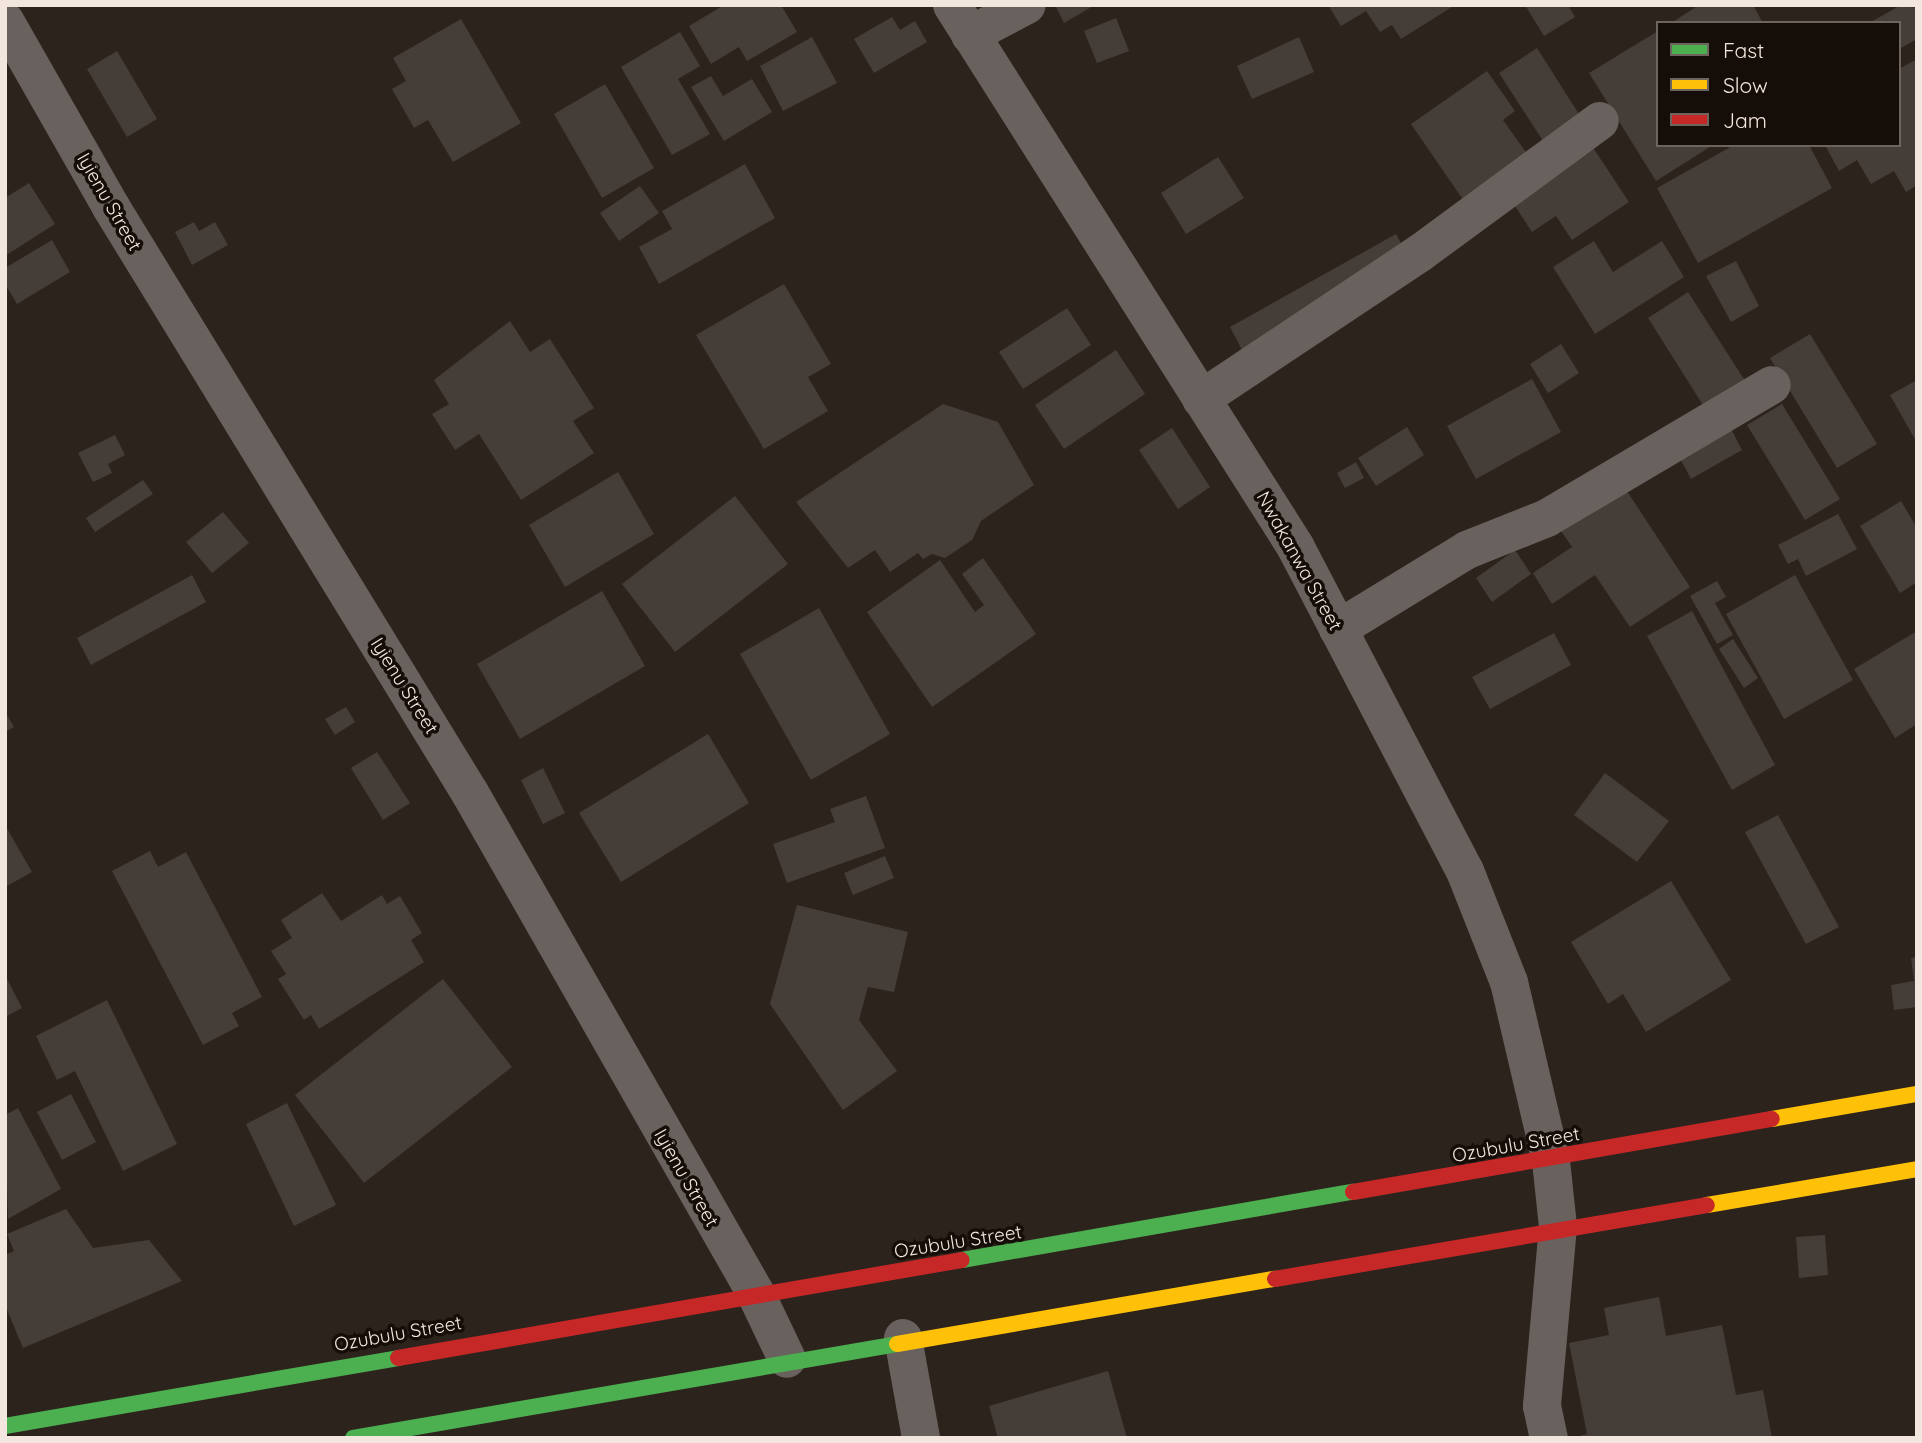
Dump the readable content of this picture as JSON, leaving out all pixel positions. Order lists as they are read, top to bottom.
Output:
{
  "streets": {
    "main road": ["Ozubulu Street"],
    "street": ["Iyienu Street", "Nwakanwa Street"]
  },
  "crossings": [
    ["Iyienu Street", "Ozubulu Street"],
    ["Nwakanwa Street", "Ozubulu Street"]
  ],
  "legend": ["Fast", "Slow", "Jam"]
}
